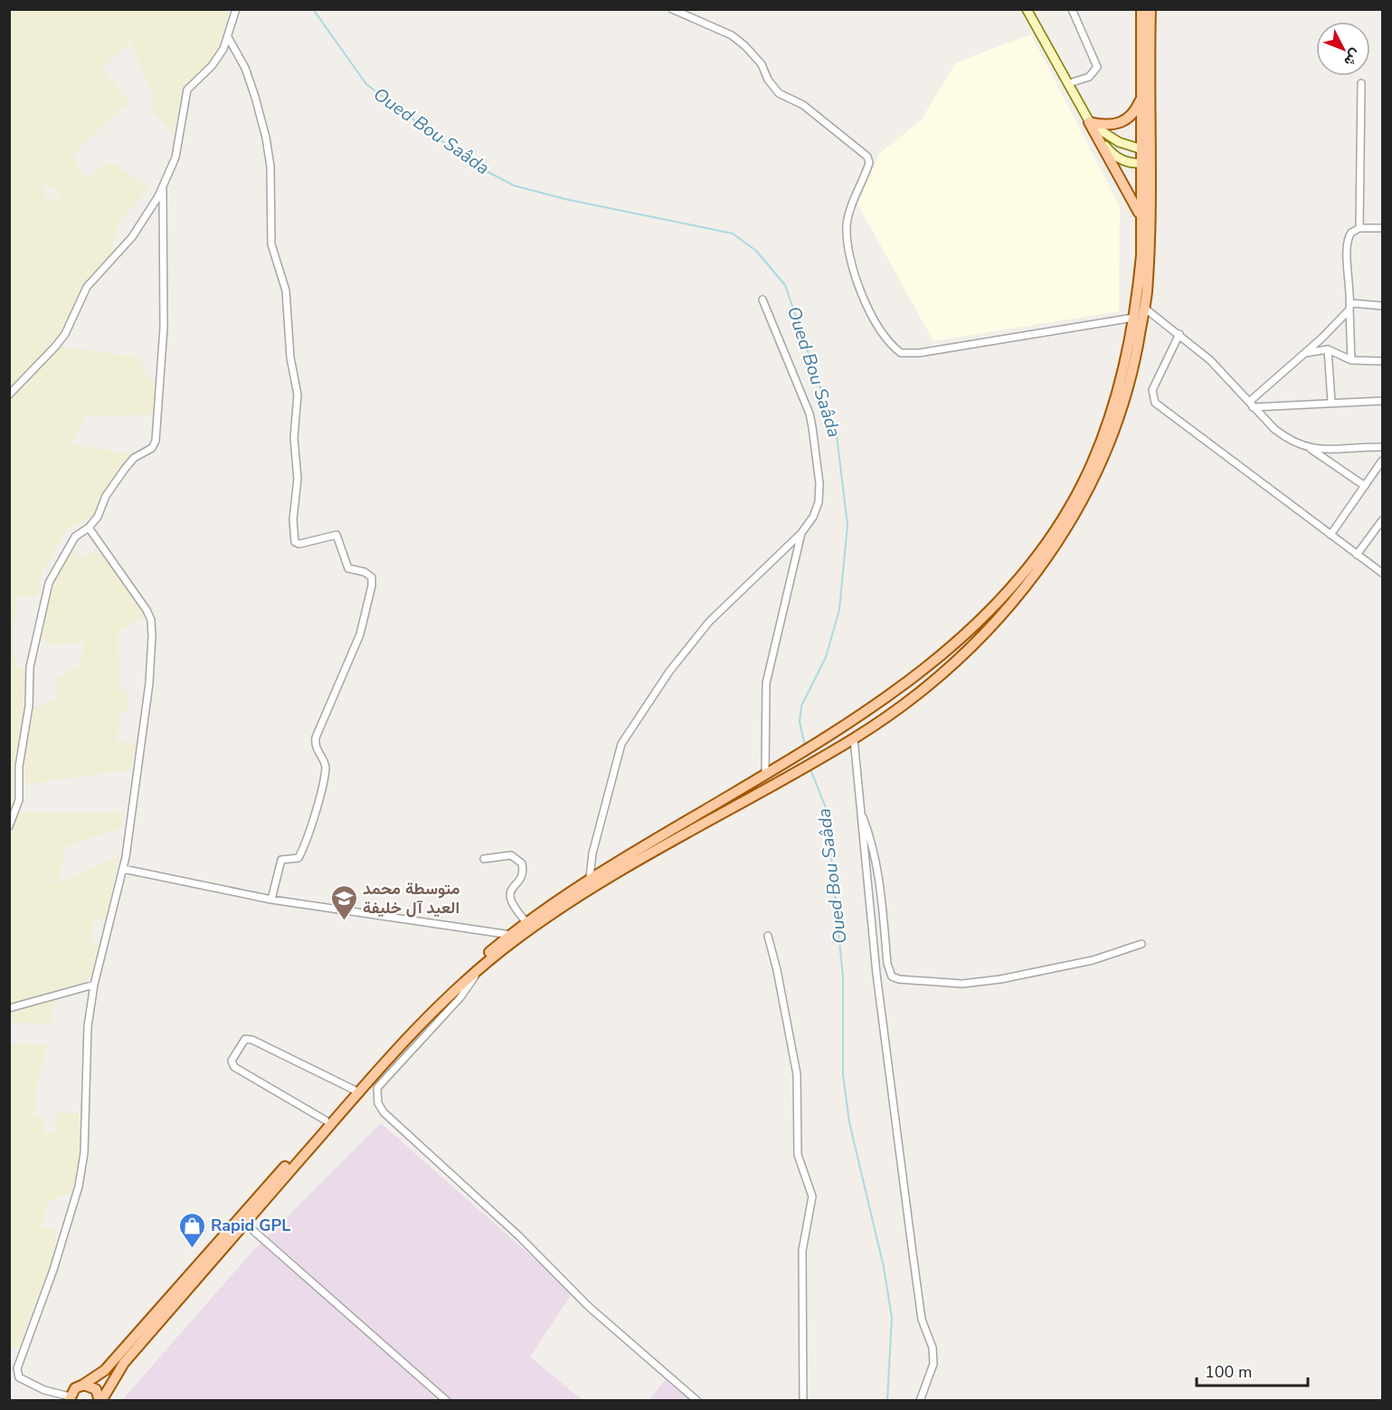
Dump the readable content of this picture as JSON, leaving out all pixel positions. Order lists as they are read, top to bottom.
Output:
{
  "water": ["Oued Bou Saâda"],
  "places": {
    "school or university": ["متوسطة محمد العيد آل خليفة"],
    "shop": ["Rapid GPL"]
  },
  "scale_bar": "100 m",
  "north": "bottom right"
}
